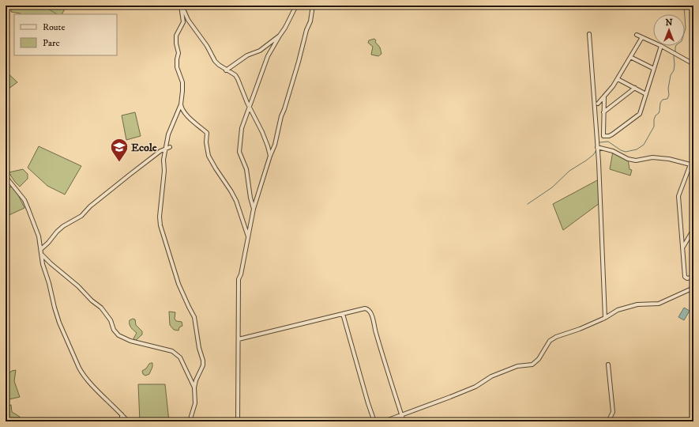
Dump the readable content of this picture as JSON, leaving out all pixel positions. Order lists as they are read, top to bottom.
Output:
{
  "places": {
    "school or university": ["Ecole"]
  },
  "legend": ["Route", "Parc"],
  "north": "top"
}
